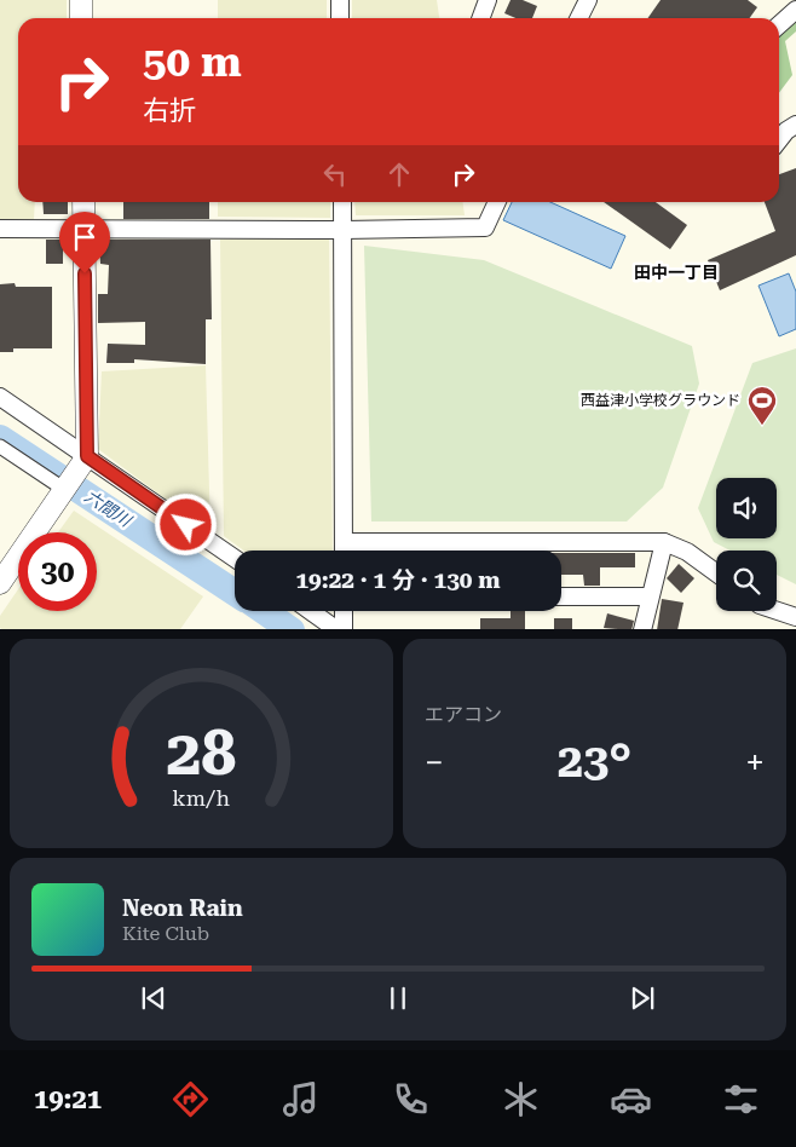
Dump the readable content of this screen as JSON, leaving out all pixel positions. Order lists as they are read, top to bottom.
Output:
{
  "districts": ["田中一丁目"],
  "water": ["六間川"],
  "places": {
    "sports": ["西益津小学校グラウンド"]
  },
  "page": {
    "turn": ["50 m", "右折"],
    "limit": "30",
    "trip": "19:22 · 1 分 · 130 m",
    "tile": "エアコン",
    "heat": ["−", "23°", "+"],
    "song": ["Neon Rain", "Kite Club"],
    "tabs": "19:21",
    "gauge": ["28", "km/h"]
  }
}
